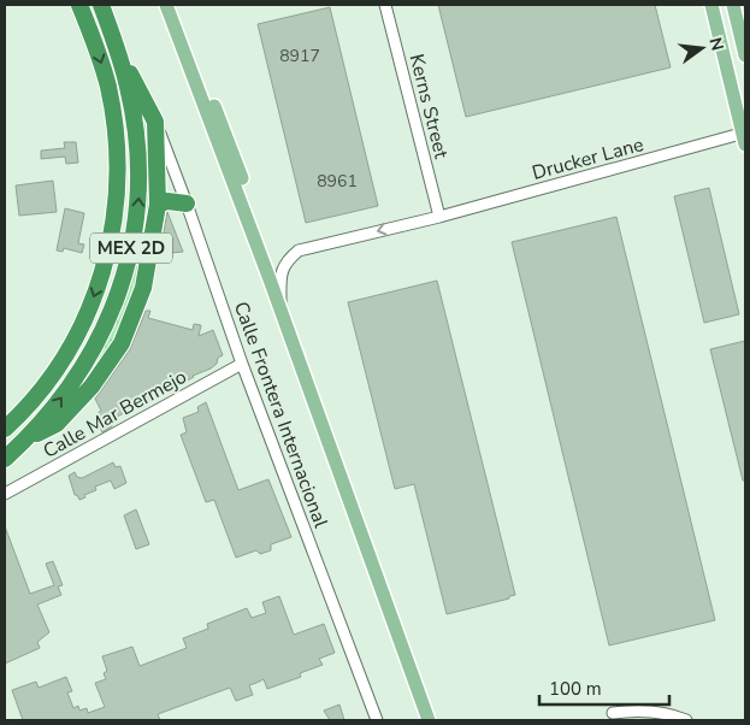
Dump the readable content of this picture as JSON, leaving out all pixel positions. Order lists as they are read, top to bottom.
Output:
{
  "streets": {
    "highway": ["MEX 2D"],
    "street": [
      "Kerns Street",
      "Drucker Lane",
      "Calle Mar Bermejo",
      "Calle Frontera Internacional"
    ]
  },
  "crossings": [
    ["Kerns Street", "Drucker Lane"],
    ["Calle Mar Bermejo", "Calle Frontera Internacional"]
  ],
  "house_numbers": ["8917", "8961"],
  "scale_bar": "100 m",
  "north": "right"
}
